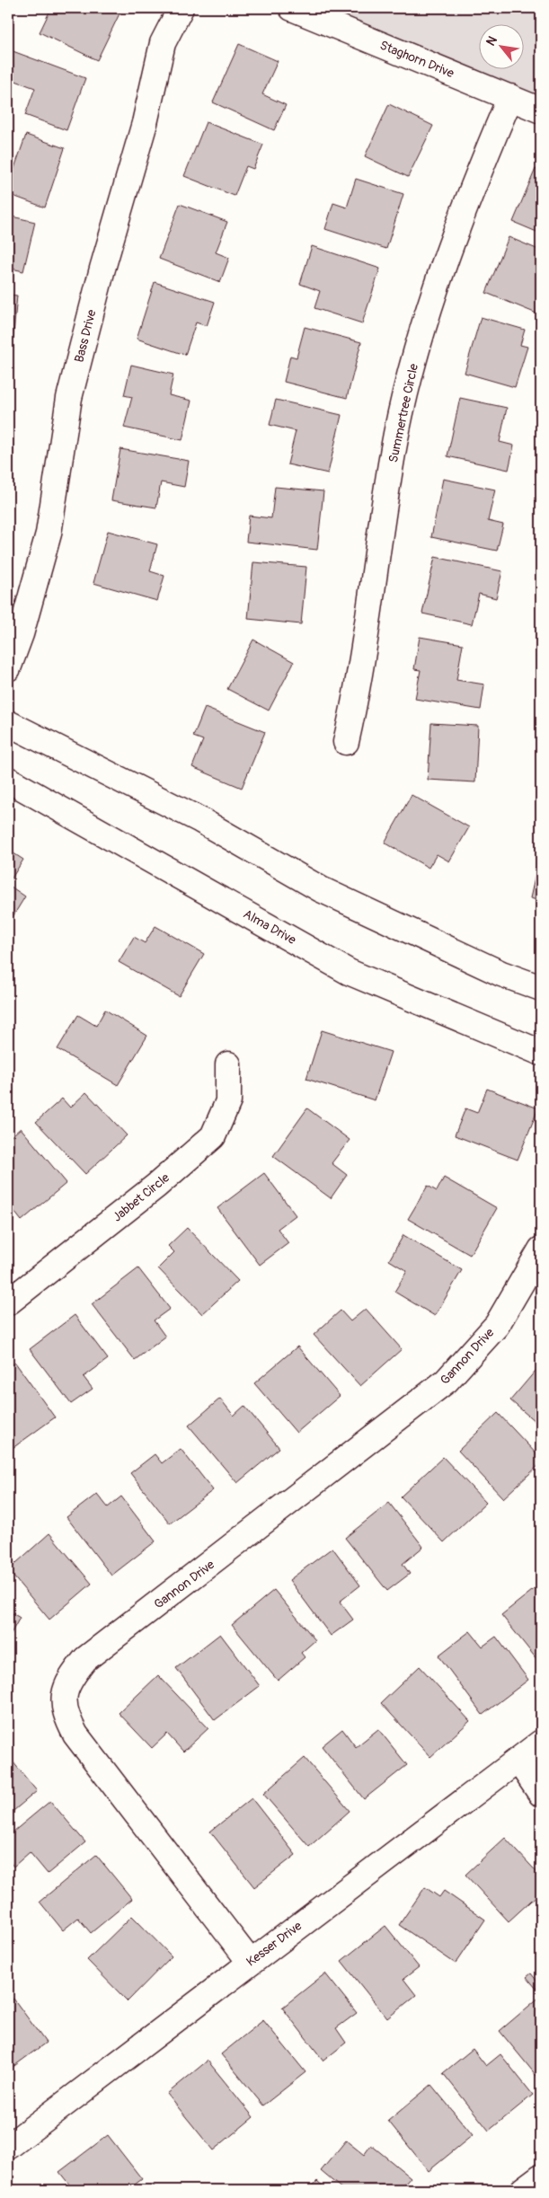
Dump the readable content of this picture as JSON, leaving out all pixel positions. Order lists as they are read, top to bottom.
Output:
{
  "streets": {
    "street": [
      "Staghorn Drive",
      "Bass Drive",
      "Summertree Circle",
      "Alma Drive",
      "Jabbet Circle",
      "Gannon Drive",
      "Kesser Drive"
    ]
  },
  "crossings": [
    ["Staghorn Drive", "Summertree Circle"],
    ["Gannon Drive", "Kesser Drive"]
  ],
  "north": "top left"
}
